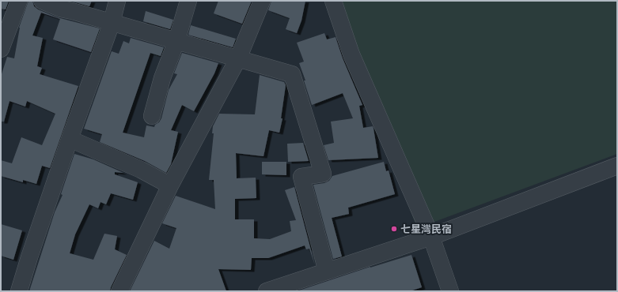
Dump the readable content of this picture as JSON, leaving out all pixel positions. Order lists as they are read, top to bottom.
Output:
{
  "places": ["七星灣民宿"]
}
